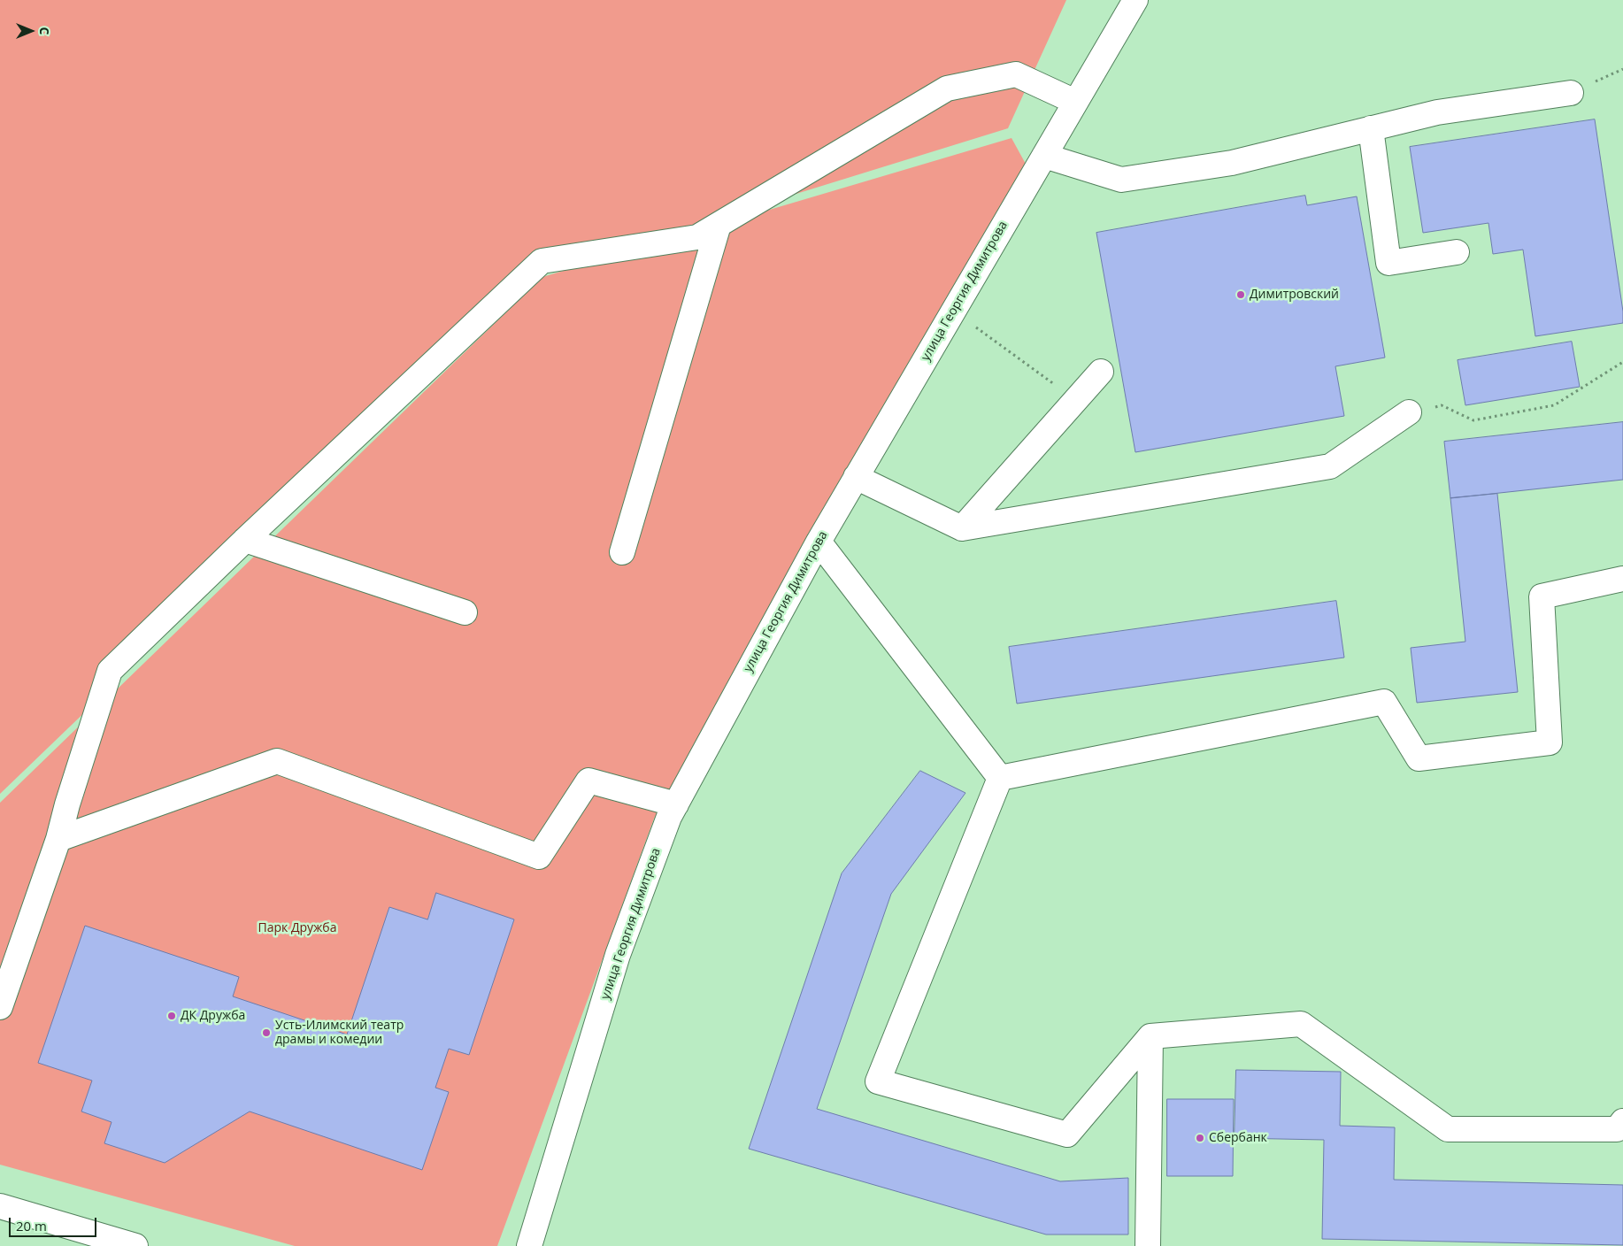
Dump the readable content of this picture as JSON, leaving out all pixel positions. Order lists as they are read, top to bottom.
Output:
{
  "streets": {
    "street": ["улица Георгия Димитрова"]
  },
  "parks": ["Парк Дружба"],
  "places": [
    "Димитровский",
    "ДК Дружба",
    "Усть-Илимский театр драмы и комедии",
    "Сбербанк"
  ],
  "scale_bar": "20 m",
  "north": "right"
}
